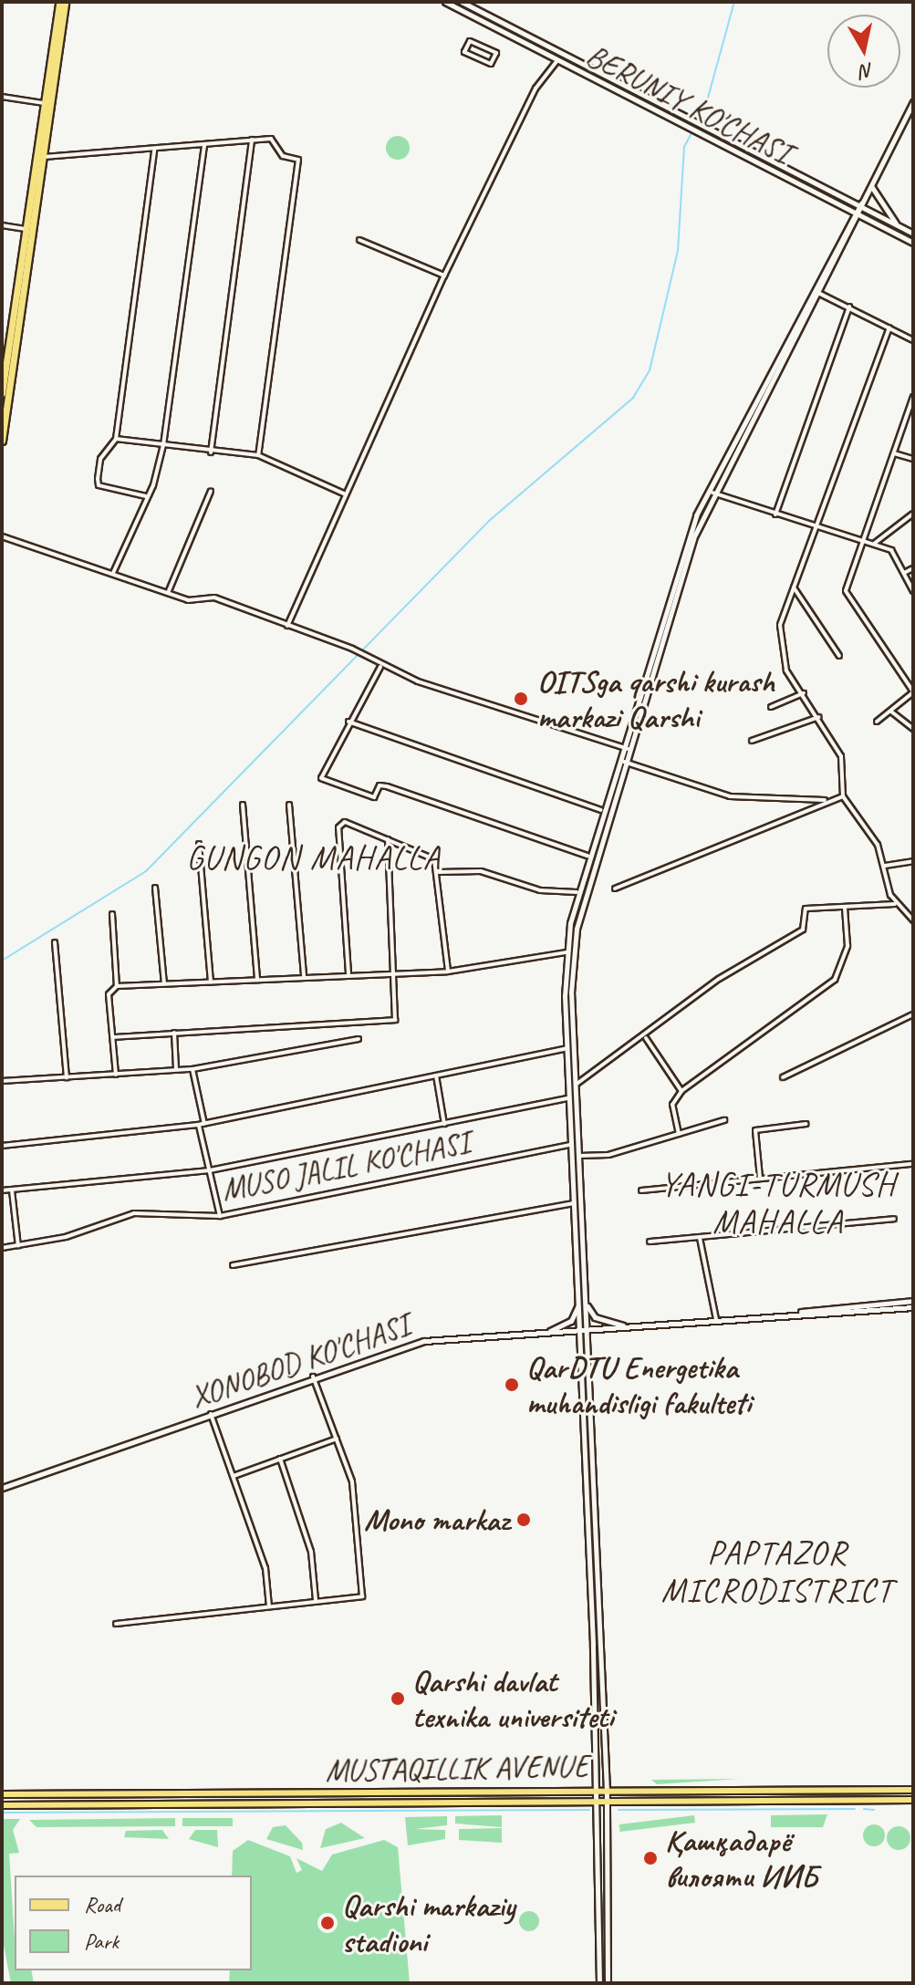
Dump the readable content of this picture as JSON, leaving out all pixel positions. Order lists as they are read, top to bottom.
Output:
{
  "streets": {
    "main road": ["BERUNIY KO'CHASI", "XONOBOD KO'CHASI", "MUSTAQILLIK AVENUE"],
    "street": ["MUSO JALIL KO'CHASI"]
  },
  "districts": ["GUNGON MAHALLA", "YANGI-TURMUSH MAHALLA", "PAРTAZOR MICRODISTRICT"],
  "places": [
    "OITSga qarshi kurash markazi Qarshi",
    "QarDTU Energetika muhandisligi fakulteti",
    "Mono markaz",
    "Qarshi davlat texnika universiteti",
    "Қашқадарё вилояти ИИБ",
    "Qarshi markaziy stadioni"
  ],
  "legend": ["Road", "Park"],
  "north": "bottom"
}
